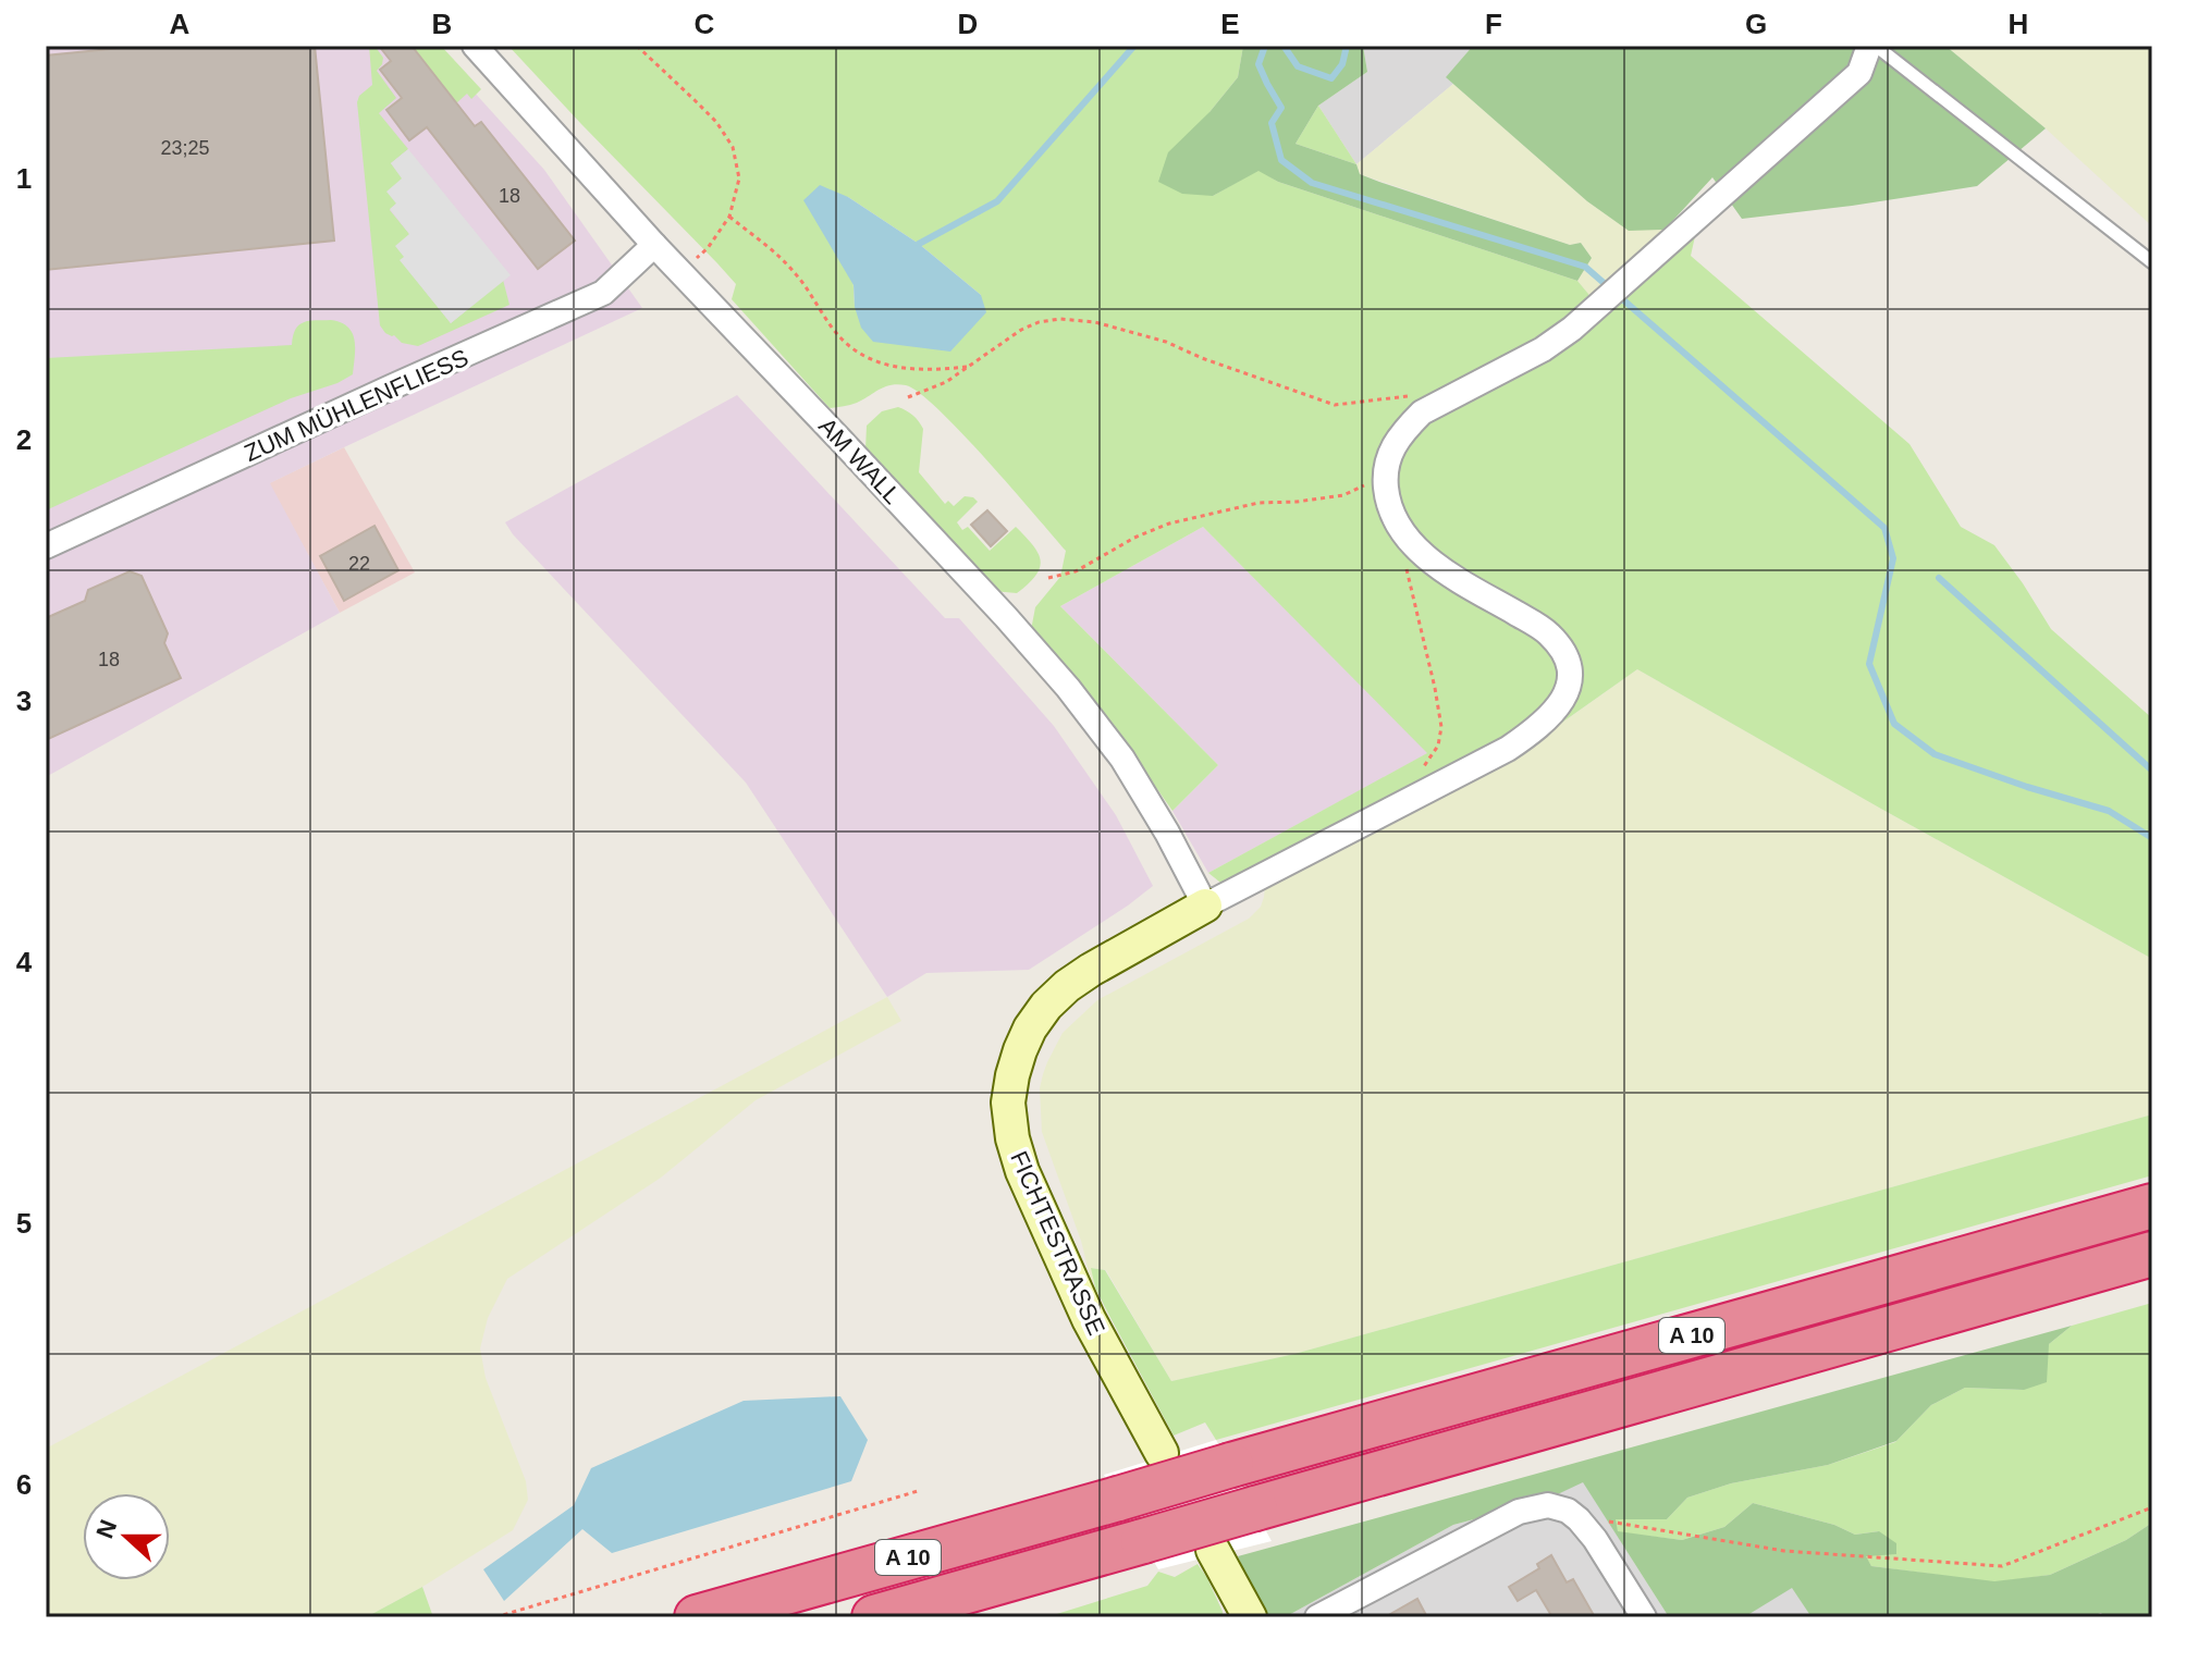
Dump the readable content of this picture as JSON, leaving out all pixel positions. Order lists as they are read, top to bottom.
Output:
{
  "streets": {
    "highway": ["A 10"],
    "street": ["ZUM MÜHLENFLIESS", "AM WALL", "FICHTESTRASSE"]
  },
  "crossings": [
    ["ZUM MÜHLENFLIESS", "AM WALL"],
    ["AM WALL", "FICHTESTRASSE"]
  ],
  "house_numbers": [
    "23;25",
    "18",
    "22",
    "18"
  ],
  "north": "left",
  "grid": {
    "columns": [
      "A",
      "B",
      "C",
      "D",
      "E",
      "F",
      "G",
      "H"
    ],
    "rows": [
      "1",
      "2",
      "3",
      "4",
      "5",
      "6"
    ]
  }
}
